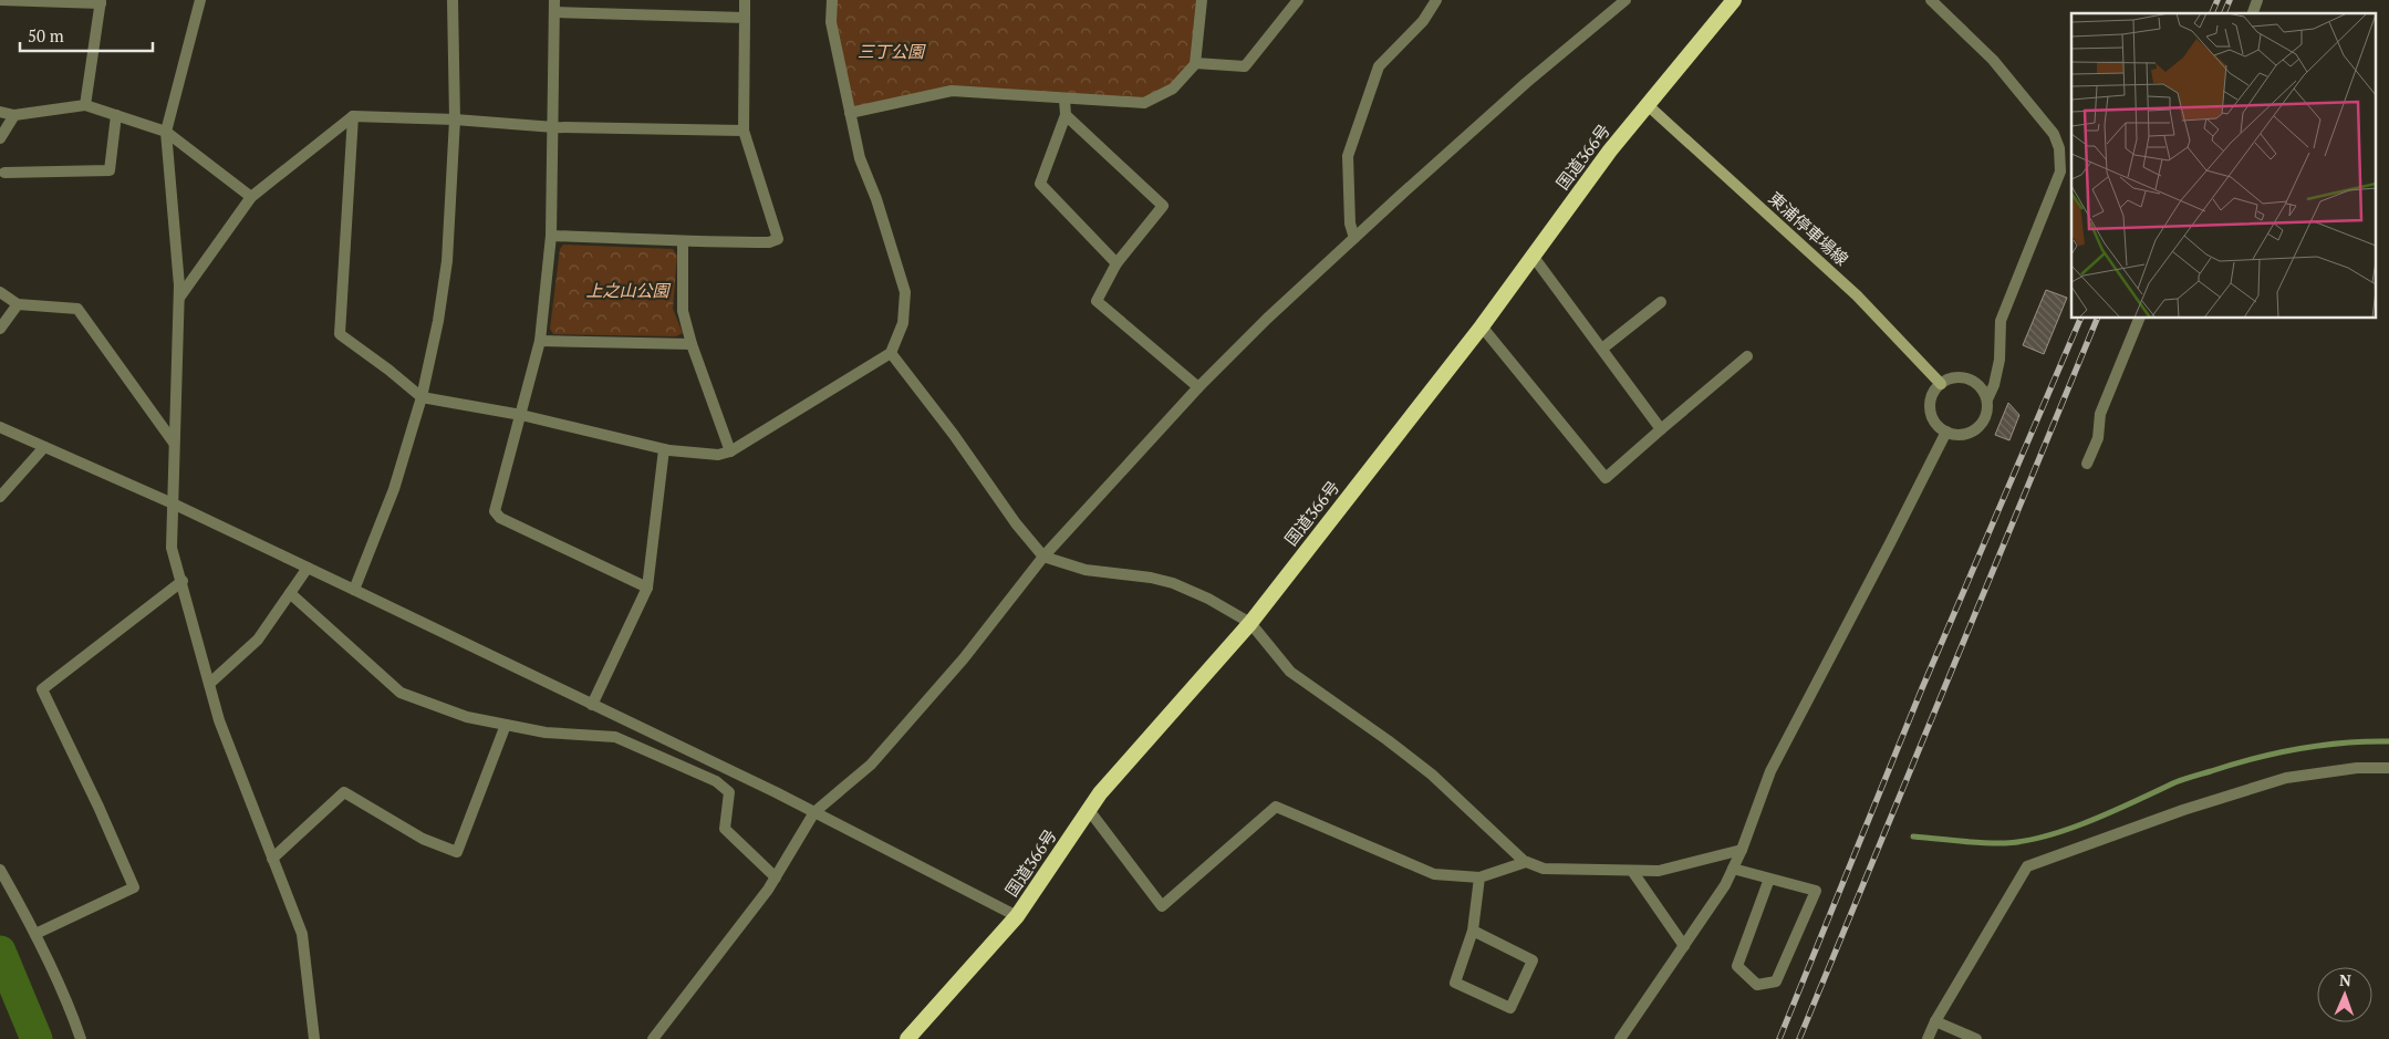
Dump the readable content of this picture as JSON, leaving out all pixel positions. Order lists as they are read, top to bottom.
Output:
{
  "streets": {
    "highway": ["国道366号"],
    "main road": ["東浦停車場線"]
  },
  "crossings": [
    ["国道366号", "東浦停車場線"]
  ],
  "parks": ["三丁公園", "上之山公園"],
  "scale_bar": "50 m",
  "north": "top"
}
